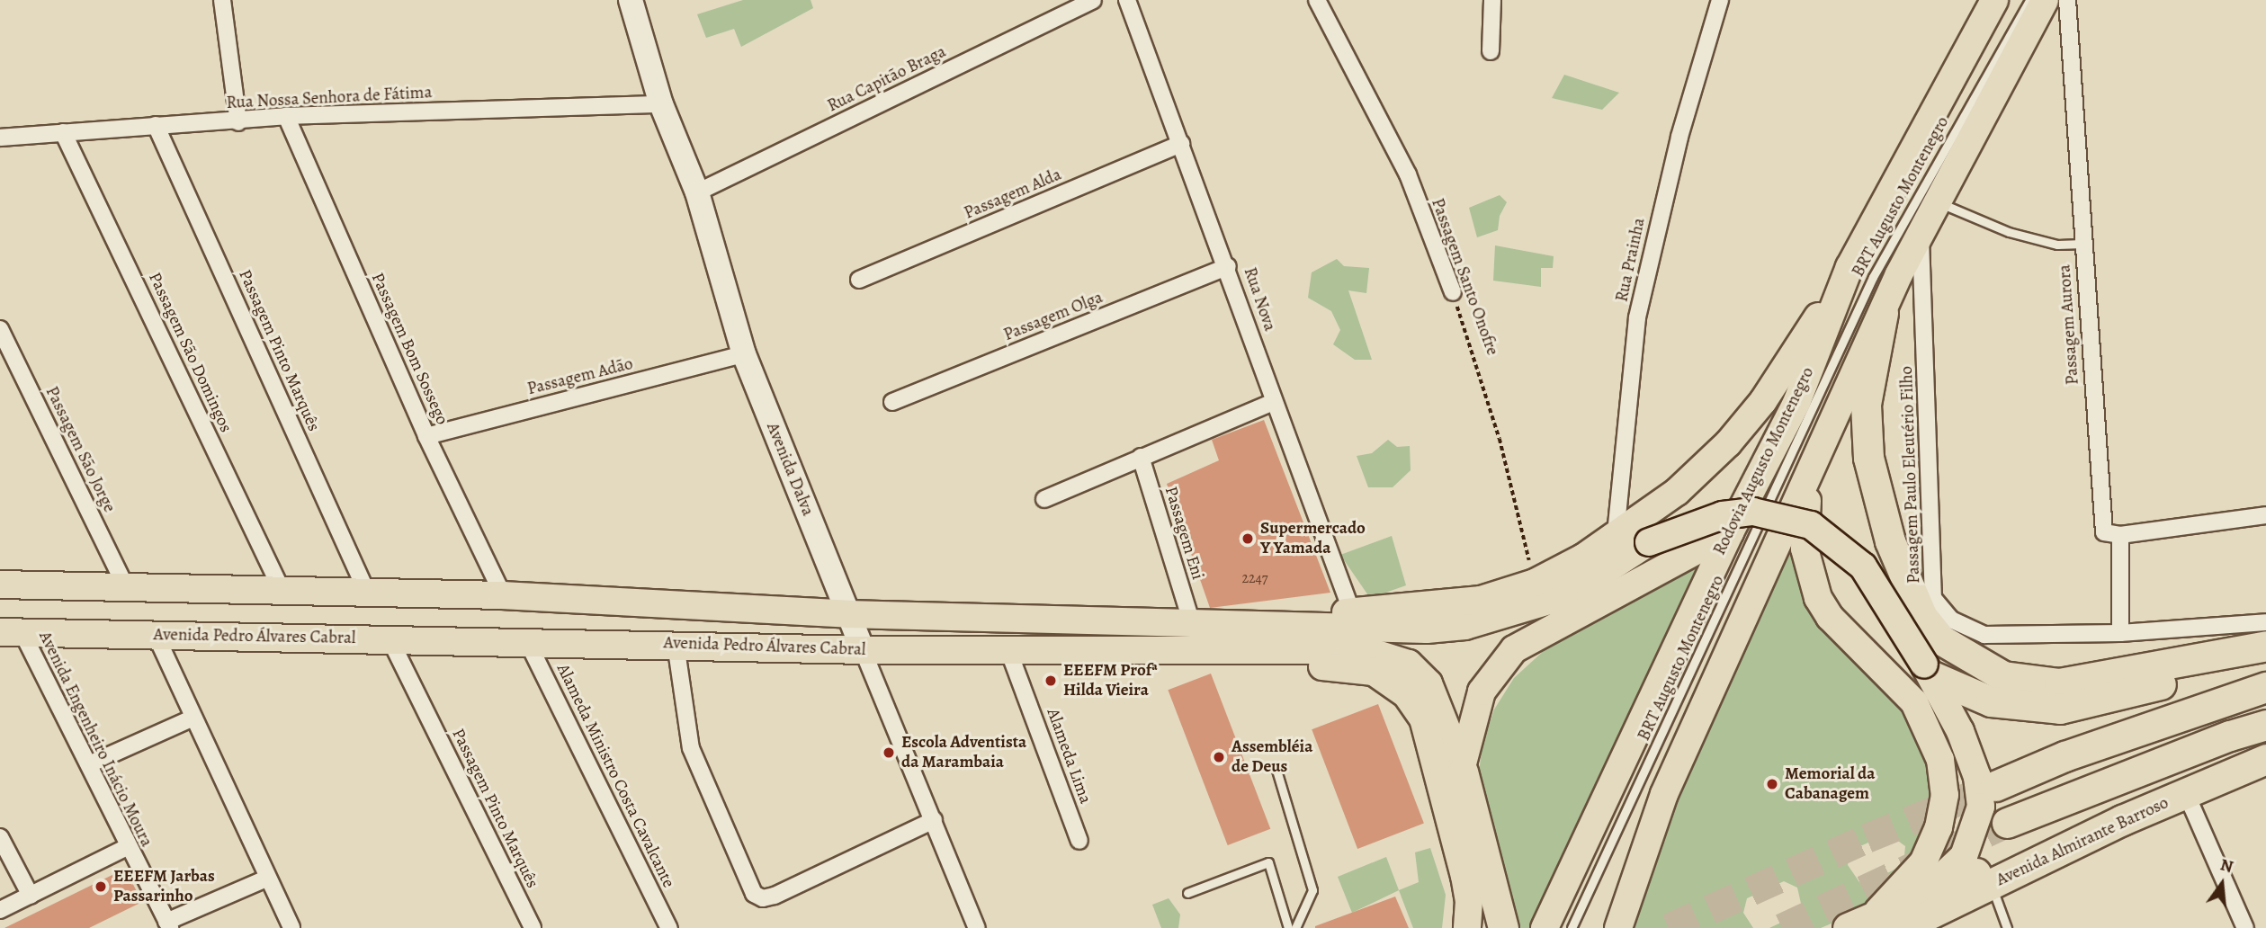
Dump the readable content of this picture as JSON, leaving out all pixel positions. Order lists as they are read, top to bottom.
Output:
{
  "streets": {
    "highway": ["Avenida Almirante Barroso"],
    "main road": ["Rodovia Augusto Montenegro", "Avenida Pedro Álvares Cabral"],
    "street": [
      "Rua Capitão Braga",
      "Rua Nossa Senhora de Fátima",
      "Passagem Alda",
      "Rua Prainha",
      "Passagem Santo Onofre",
      "Rua Nova",
      "Passagem Olga",
      "Passagem Aurora",
      "Passagem Bom Sossego",
      "Passagem Pinto Marquês",
      "Passagem São Domingos",
      "Passagem Adão",
      "Passagem São Jorge",
      "Avenida Dalva",
      "Passagem Paulo Eleutério Filho",
      "Passagem Eni",
      "Avenida Engenheiro Inácio Moura",
      "Alameda Lima",
      "Alameda Ministro Costa Cavalcante"
    ],
    "lane": ["BRT Augusto Montenegro"]
  },
  "crossings": [
    ["Rua Capitão Braga", "Avenida Dalva"],
    ["Rua Nossa Senhora de Fátima", "Passagem Bom Sossego"],
    ["Rua Nossa Senhora de Fátima", "Passagem Pinto Marquês"],
    ["Rua Nossa Senhora de Fátima", "Passagem São Domingos"],
    ["Rua Nossa Senhora de Fátima", "Avenida Dalva"],
    ["Passagem Alda", "Rua Nova"],
    ["Rua Nova", "Passagem Olga"],
    ["Passagem Bom Sossego", "Passagem Adão"],
    ["Passagem Bom Sossego", "Avenida Pedro Álvares Cabral"],
    ["Passagem Pinto Marquês", "Avenida Pedro Álvares Cabral"],
    ["Passagem São Domingos", "Avenida Pedro Álvares Cabral"],
    ["Passagem Adão", "Avenida Dalva"],
    ["Passagem São Jorge", "Avenida Pedro Álvares Cabral"],
    ["Avenida Dalva", "Avenida Pedro Álvares Cabral"],
    ["Passagem Eni", "Avenida Pedro Álvares Cabral"],
    ["Avenida Pedro Álvares Cabral", "Avenida Engenheiro Inácio Moura"],
    ["Avenida Pedro Álvares Cabral", "Alameda Lima"],
    ["Avenida Pedro Álvares Cabral", "Alameda Ministro Costa Cavalcante"]
  ],
  "places": [
    "Supermercado Y Yamada",
    "EEEFM Profª Hilda Vieira",
    "Escola Adventista da Marambaia",
    "Assembléia de Deus",
    "Memorial da Cabanagem",
    "EEEFM Jarbas Passarinho"
  ],
  "house_numbers": ["2247"],
  "north": "top"
}
